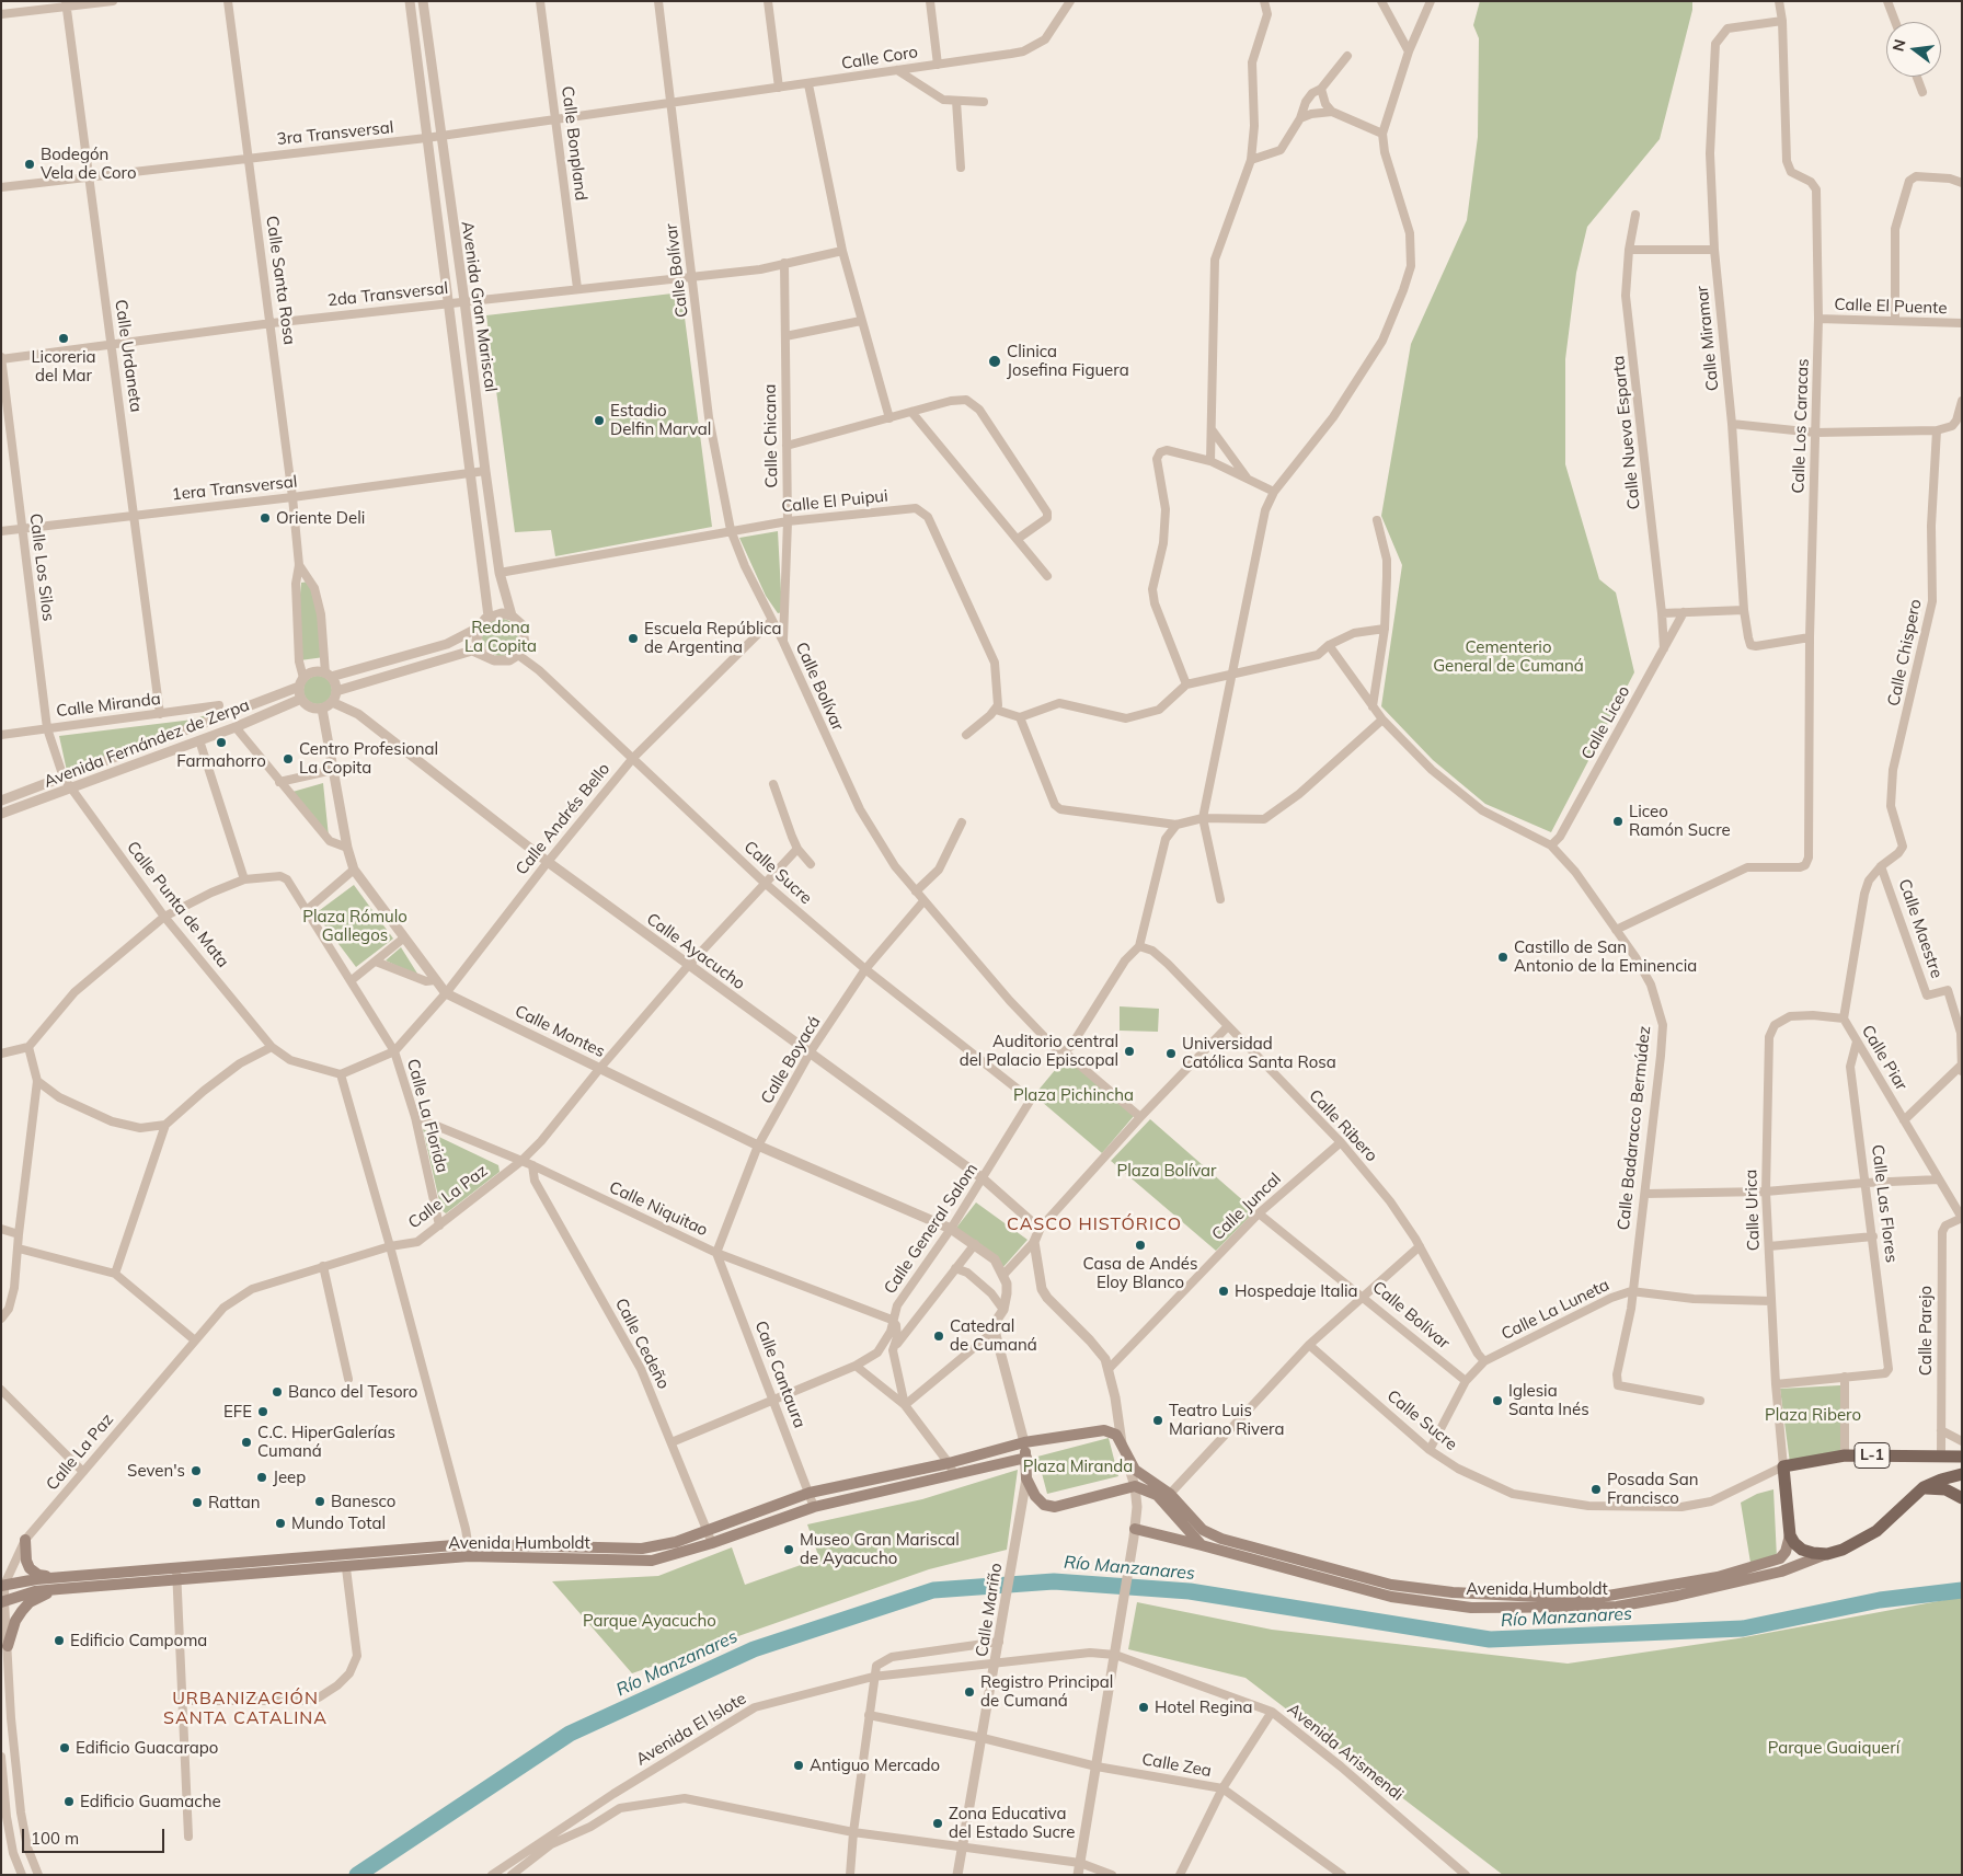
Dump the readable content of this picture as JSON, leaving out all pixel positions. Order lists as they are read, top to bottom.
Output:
{
  "streets": {
    "main road": ["L-1", "Avenida Humboldt"],
    "street": [
      "Calle Coro",
      "3ra Transversal",
      "Calle Bonpland",
      "Calle Bolívar",
      "Calle Santa Rosa",
      "2da Transversal",
      "Avenida Gran Mariscal",
      "Calle El Puente",
      "Calle Miramar",
      "Calle Urdaneta",
      "Calle Los Caracas",
      "Calle Nueva Esparta",
      "Calle Chicana",
      "1era Transversal",
      "Calle El Puipui",
      "Calle Los Silos",
      "Calle Chispero",
      "Calle Miranda",
      "Calle Liceo",
      "Avenida Fernández de Zerpa",
      "Calle Andrés Bello",
      "Calle Sucre",
      "Calle Punta de Mata",
      "Calle Maestre",
      "Calle Ayacucho",
      "Calle Montes",
      "Calle Piar",
      "Calle Boyacá",
      "Calle La Florida",
      "Calle Ribero",
      "Calle Badaracco Bermúdez",
      "Calle La Paz",
      "Calle Las Flores",
      "Calle Juncal",
      "Calle Niquitao",
      "Calle Urica",
      "Calle General Salom",
      "Calle La Luneta",
      "Calle Parejo",
      "Calle Cedeño",
      "Calle Cantaura",
      "Calle Mariño",
      "Avenida El Islote",
      "Avenida Arismendi",
      "Calle Zea"
    ]
  },
  "crossings": [
    ["Calle Coro", "3ra Transversal"],
    ["Calle Coro", "Calle Bolívar"],
    ["3ra Transversal", "Calle Bonpland"],
    ["3ra Transversal", "Calle Bolívar"],
    ["3ra Transversal", "Calle Santa Rosa"],
    ["3ra Transversal", "Avenida Gran Mariscal"],
    ["3ra Transversal", "Calle Urdaneta"],
    ["Calle Bonpland", "2da Transversal"],
    ["Calle Bolívar", "2da Transversal"],
    ["Calle Bolívar", "Calle Chicana"],
    ["Calle Bolívar", "Calle El Puipui"],
    ["Calle Bolívar", "Calle Andrés Bello"],
    ["Calle Bolívar", "Calle Boyacá"],
    ["Calle Bolívar", "Calle Juncal"],
    ["Calle Santa Rosa", "2da Transversal"],
    ["Calle Santa Rosa", "1era Transversal"],
    ["Calle Santa Rosa", "Avenida Fernández de Zerpa"],
    ["Calle Santa Rosa", "Calle Ayacucho"],
    ["Calle Santa Rosa", "Calle Montes"],
    ["2da Transversal", "Avenida Gran Mariscal"],
    ["2da Transversal", "Calle Urdaneta"],
    ["2da Transversal", "Calle Chicana"],
    ["2da Transversal", "Calle Los Silos"],
    ["Avenida Gran Mariscal", "1era Transversal"],
    ["Avenida Gran Mariscal", "Calle El Puipui"],
    ["Avenida Gran Mariscal", "Calle Sucre"],
    ["Calle El Puente", "Calle Los Caracas"],
    ["Calle Miramar", "Calle Los Caracas"],
    ["Calle Urdaneta", "1era Transversal"],
    ["Calle Urdaneta", "Calle Miranda"],
    ["Calle Los Caracas", "Calle Badaracco Bermúdez"],
    ["Calle Nueva Esparta", "Calle Liceo"],
    ["Calle Chicana", "Calle El Puipui"],
    ["1era Transversal", "Calle Los Silos"],
    ["Calle Los Silos", "Calle Miranda"],
    ["Calle Los Silos", "Avenida Fernández de Zerpa"],
    ["Calle Los Silos", "Calle Punta de Mata"],
    ["Calle Chispero", "Calle Piar"],
    ["Calle Liceo", "Calle Badaracco Bermúdez"],
    ["Avenida Fernández de Zerpa", "Calle Punta de Mata"],
    ["Avenida Fernández de Zerpa", "Calle Ayacucho"],
    ["Avenida Fernández de Zerpa", "Calle Montes"],
    ["Calle Andrés Bello", "Calle Sucre"],
    ["Calle Andrés Bello", "Calle Ayacucho"],
    ["Calle Andrés Bello", "Calle Montes"],
    ["Calle Andrés Bello", "Calle La Florida"],
    ["Calle Sucre", "Calle Boyacá"],
    ["Calle Sucre", "Calle La Paz"],
    ["Calle Sucre", "Calle Urica"],
    ["Calle Sucre", "Calle General Salom"],
    ["Calle Sucre", "L-1"],
    ["Calle Maestre", "Calle Piar"],
    ["Calle Ayacucho", "Calle Montes"],
    ["Calle Ayacucho", "Calle Boyacá"],
    ["Calle Ayacucho", "Calle La Paz"],
    ["Calle Ayacucho", "Calle General Salom"],
    ["Calle Montes", "Calle Boyacá"],
    ["Calle Montes", "Calle La Paz"],
    ["Calle Montes", "Calle General Salom"],
    ["Calle Piar", "Calle Las Flores"],
    ["Calle Piar", "Calle Urica"],
    ["Calle Piar", "Calle Parejo"],
    ["Calle Boyacá", "Calle Niquitao"],
    ["Calle Boyacá", "Calle Cantaura"],
    ["Calle La Florida", "Calle La Paz"],
    ["Calle La Florida", "Calle Niquitao"],
    ["Calle Ribero", "Calle Juncal"],
    ["Calle Ribero", "Calle La Luneta"],
    ["Calle Badaracco Bermúdez", "Calle La Luneta"],
    ["Calle La Paz", "Calle Niquitao"],
    ["Calle La Paz", "Avenida Humboldt"],
    ["Calle Niquitao", "Calle General Salom"],
    ["Calle Niquitao", "Calle Cedeño"],
    ["Calle Niquitao", "Calle Cantaura"],
    ["Calle Urica", "Calle La Luneta"],
    ["Calle Urica", "L-1"],
    ["Calle General Salom", "Calle Cedeño"],
    ["Calle General Salom", "Calle Cantaura"],
    ["Calle Parejo", "L-1"],
    ["Calle Cedeño", "Avenida Humboldt"],
    ["Calle Cantaura", "Avenida Humboldt"],
    ["Calle Mariño", "Avenida El Islote"],
    ["Calle Mariño", "Avenida Arismendi"],
    ["Calle Mariño", "Calle Zea"],
    ["Avenida El Islote", "Avenida Arismendi"]
  ],
  "districts": ["CASCO HISTÓRICO", "URBANIZACIÓN SANTA CATALINA"],
  "water": ["Río Manzanares"],
  "parks": [
    "Redona La Copita",
    "Cementerio General de Cumaná",
    "Plaza Rómulo Gallegos",
    "Plaza Pichincha",
    "Plaza Bolívar",
    "Plaza Ribero",
    "Plaza Miranda",
    "Parque Ayacucho",
    "Parque Guaiquerí"
  ],
  "places": [
    "Bodegón Vela de Coro",
    "Licoreria del Mar",
    "Clinica Josefina Figuera",
    "Estadio Delfin Marval",
    "Oriente Deli",
    "Escuela República de Argentina",
    "Farmahorro",
    "Centro Profesional La Copita",
    "Liceo Ramón Sucre",
    "Castillo de San Antonio de la Eminencia",
    "Auditorio central del Palacio Episcopal",
    "Universidad Católica Santa Rosa",
    "Casa de Andés Eloy Blanco",
    "Hospedaje Italia",
    "Catedral de Cumaná",
    "Banco del Tesoro",
    "Iglesia Santa Inés",
    "EFE",
    "Teatro Luis Mariano Rivera",
    "C.C. HiperGalerías Cumaná",
    "Seven's",
    "Jeep",
    "Posada San Francisco",
    "Banesco",
    "Rattan",
    "Mundo Total",
    "Museo Gran Mariscal de Ayacucho",
    "Edificio Campoma",
    "Registro Principal de Cumaná",
    "Hotel Regina",
    "Edificio Guacarapo",
    "Antiguo Mercado",
    "Edificio Guamache",
    "Zona Educativa del Estado Sucre"
  ],
  "scale_bar": "100 m",
  "north": "left"
}
